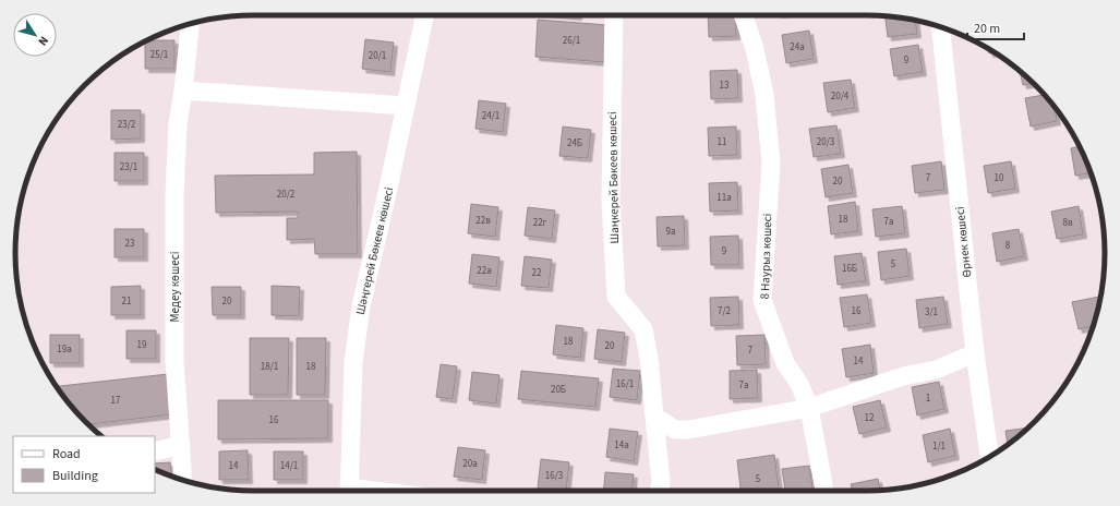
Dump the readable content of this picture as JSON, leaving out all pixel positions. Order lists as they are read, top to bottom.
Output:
{
  "streets": {
    "street": [
      "Шаңкерей Бөкеев көшесі",
      "Өрнек көшесі",
      "Шәңгерей Бөкеев көшесі",
      "8 Наурыз көшесі",
      "Медеу көшесі"
    ]
  },
  "house_numbers": [
    "26/1",
    "24а",
    "25/1",
    "20/1",
    "9",
    "13",
    "20/4",
    "24/1",
    "23/2",
    "11",
    "20/3",
    "24Б",
    "23/1",
    "7",
    "10",
    "20",
    "20/2",
    "11а",
    "18",
    "22в",
    "7а",
    "22г",
    "8в",
    "9а",
    "23",
    "8",
    "9",
    "5",
    "16Б",
    "22а",
    "22",
    "21",
    "20",
    "7/2",
    "16",
    "3/1",
    "18",
    "19",
    "20",
    "19а",
    "7",
    "14",
    "18/1",
    "18",
    "16/1",
    "7а",
    "20Б",
    "1",
    "17",
    "12",
    "16",
    "14а",
    "1/1",
    "20а",
    "14",
    "14/1",
    "16/3",
    "5"
  ],
  "legend": ["Road", "Building"],
  "scale_bar": "20 m",
  "north": "bottom right"
}
